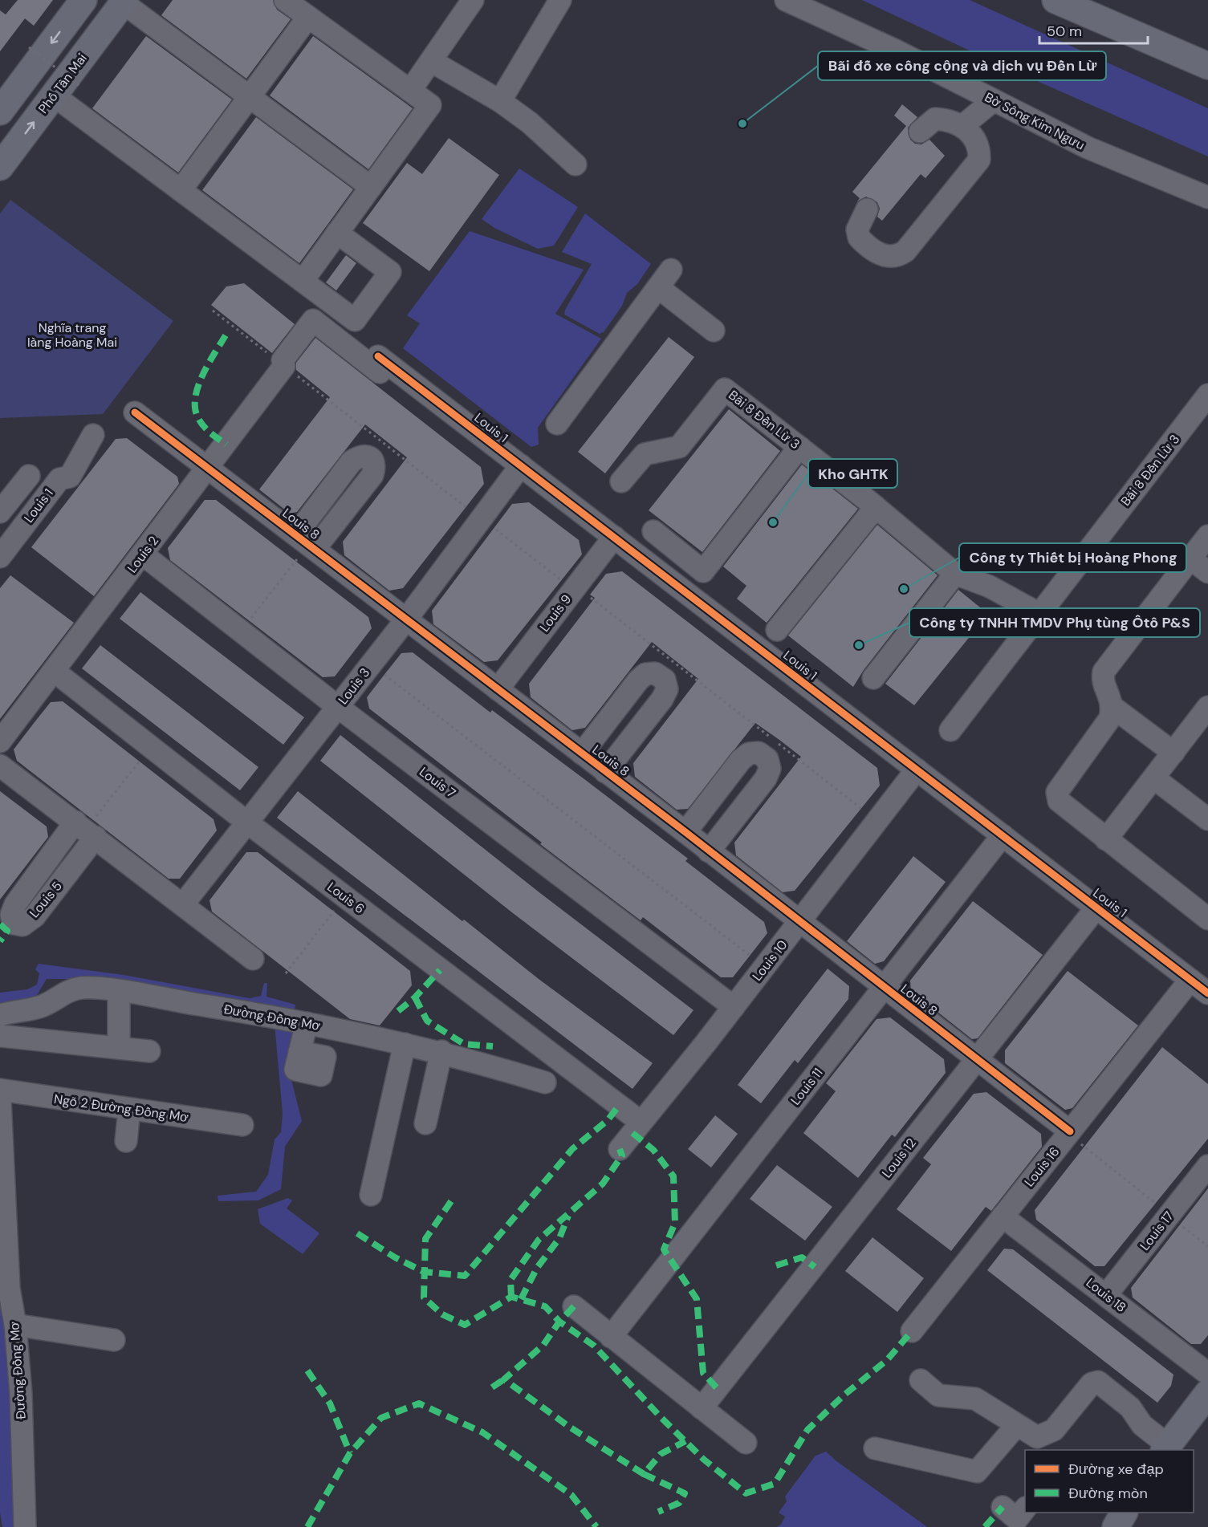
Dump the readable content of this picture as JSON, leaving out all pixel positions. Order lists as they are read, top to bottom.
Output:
{
  "streets": {
    "main road": ["Phố Tân Mai"],
    "street": [
      "Bờ Sông Kim Ngưu",
      "Bãi 8 Đền Lừ 3",
      "Louis 1",
      "Louis 8",
      "Louis 2",
      "Louis 9",
      "Louis 3",
      "Louis 7",
      "Louis 6",
      "Louis 10",
      "Đường Đồng Mơ",
      "Louis 11",
      "Ngõ 2 Đường Đồng Mơ",
      "Louis 12",
      "Louis 16",
      "Louis 17",
      "Louis 18"
    ]
  },
  "crossings": [
    ["Louis 1", "Louis 2"],
    ["Louis 1", "Louis 9"],
    ["Louis 1", "Louis 3"],
    ["Louis 1", "Louis 10"],
    ["Louis 1", "Louis 11"],
    ["Louis 1", "Louis 12"],
    ["Louis 1", "Louis 16"],
    ["Louis 8", "Louis 2"],
    ["Louis 8", "Louis 9"],
    ["Louis 8", "Louis 3"],
    ["Louis 8", "Louis 10"],
    ["Louis 8", "Louis 11"],
    ["Louis 8", "Louis 12"],
    ["Louis 8", "Louis 16"],
    ["Louis 2", "Louis 7"],
    ["Louis 2", "Louis 6"],
    ["Louis 3", "Louis 7"],
    ["Louis 3", "Louis 6"],
    ["Louis 7", "Louis 10"],
    ["Louis 6", "Louis 10"],
    ["Louis 16", "Louis 18"],
    ["Louis 17", "Louis 18"]
  ],
  "parks": ["Nghĩa trang làng Hoàng Mai"],
  "places": [
    "Bãi đỗ xe công cộng và dịch vụ Đền Lừ",
    "Kho GHTK",
    "Công ty Thiết bị Hoàng Phong",
    "Công ty TNHH TMDV Phụ tùng Ôtô P&S"
  ],
  "legend": ["Đường xe đạp", "Đường mòn"],
  "scale_bar": "50 m"
}
